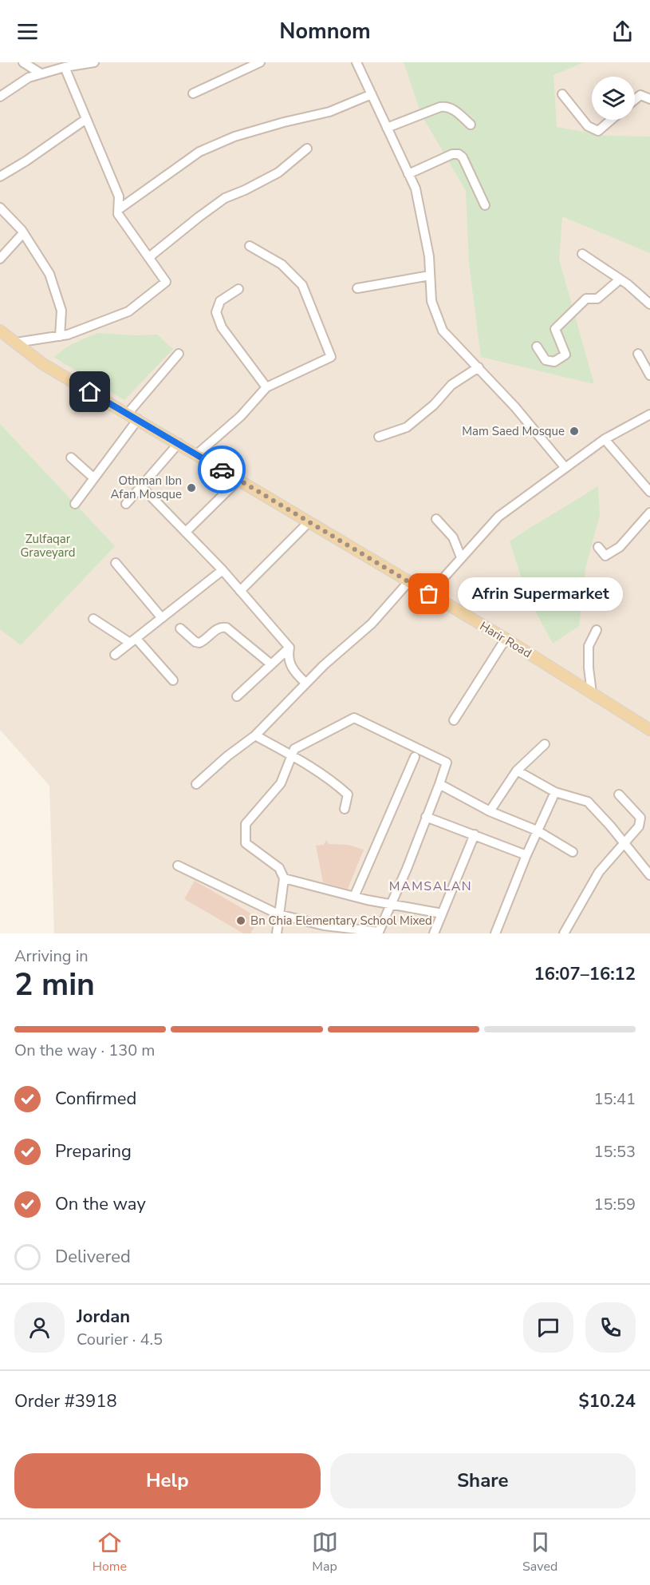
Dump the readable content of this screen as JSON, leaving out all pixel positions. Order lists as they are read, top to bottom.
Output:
{
  "streets": {
    "main road": ["Harir Road"]
  },
  "districts": ["MAMSALAN"],
  "parks": ["Zulfaqar Graveyard"],
  "places": [
    "Mam Saed Mosque",
    "Othman Ibn Afan Mosque",
    "Afrin Supermarket",
    "Bn Chia Elementary School Mixed"
  ],
  "page": {
    "header": "Nomnom",
    "bubble": "Afrin Supermarket",
    "heading": ["2 min", "Arriving in", "16:07–16:12"],
    "panel": [
      "Jordan",
      "Courier · 4.5",
      "Order #3918",
      "$10.24"
    ],
    "bar": "On the way · 130 m",
    "list": [
      ["Confirmed", "15:41"],
      ["Preparing", "15:53"],
      ["On the way", "15:59"],
      "Delivered"
    ],
    "buttons": ["Help", "Share"],
    "tabs": ["Home", "Map", "Saved"]
  }
}
